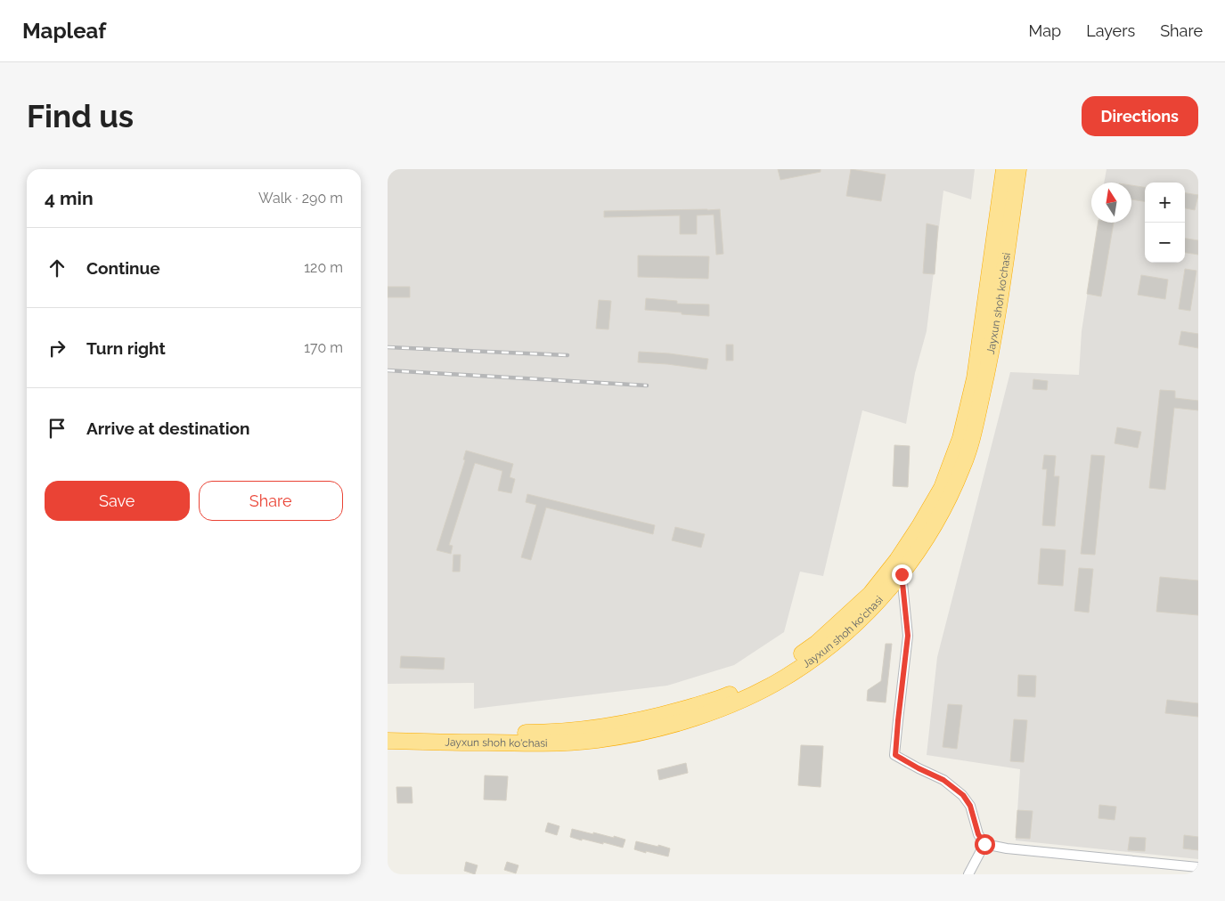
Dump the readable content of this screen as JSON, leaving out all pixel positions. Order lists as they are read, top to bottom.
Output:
{
  "streets": {
    "highway": ["Jayxun shoh ko'chasi"]
  },
  "north": "top",
  "page": {
    "header": "Mapleaf",
    "nav": ["Map", "Layers", "Share"],
    "buttons": [
      "Directions",
      ["Save", "Share"]
    ],
    "title": "Find us",
    "heading": ["4 min", "Walk · 290 m"],
    "map_buttons": ["+", "−"],
    "list": [
      ["Continue", "120 m"],
      ["Turn right", "170 m"],
      "Arrive at destination"
    ]
  }
}
